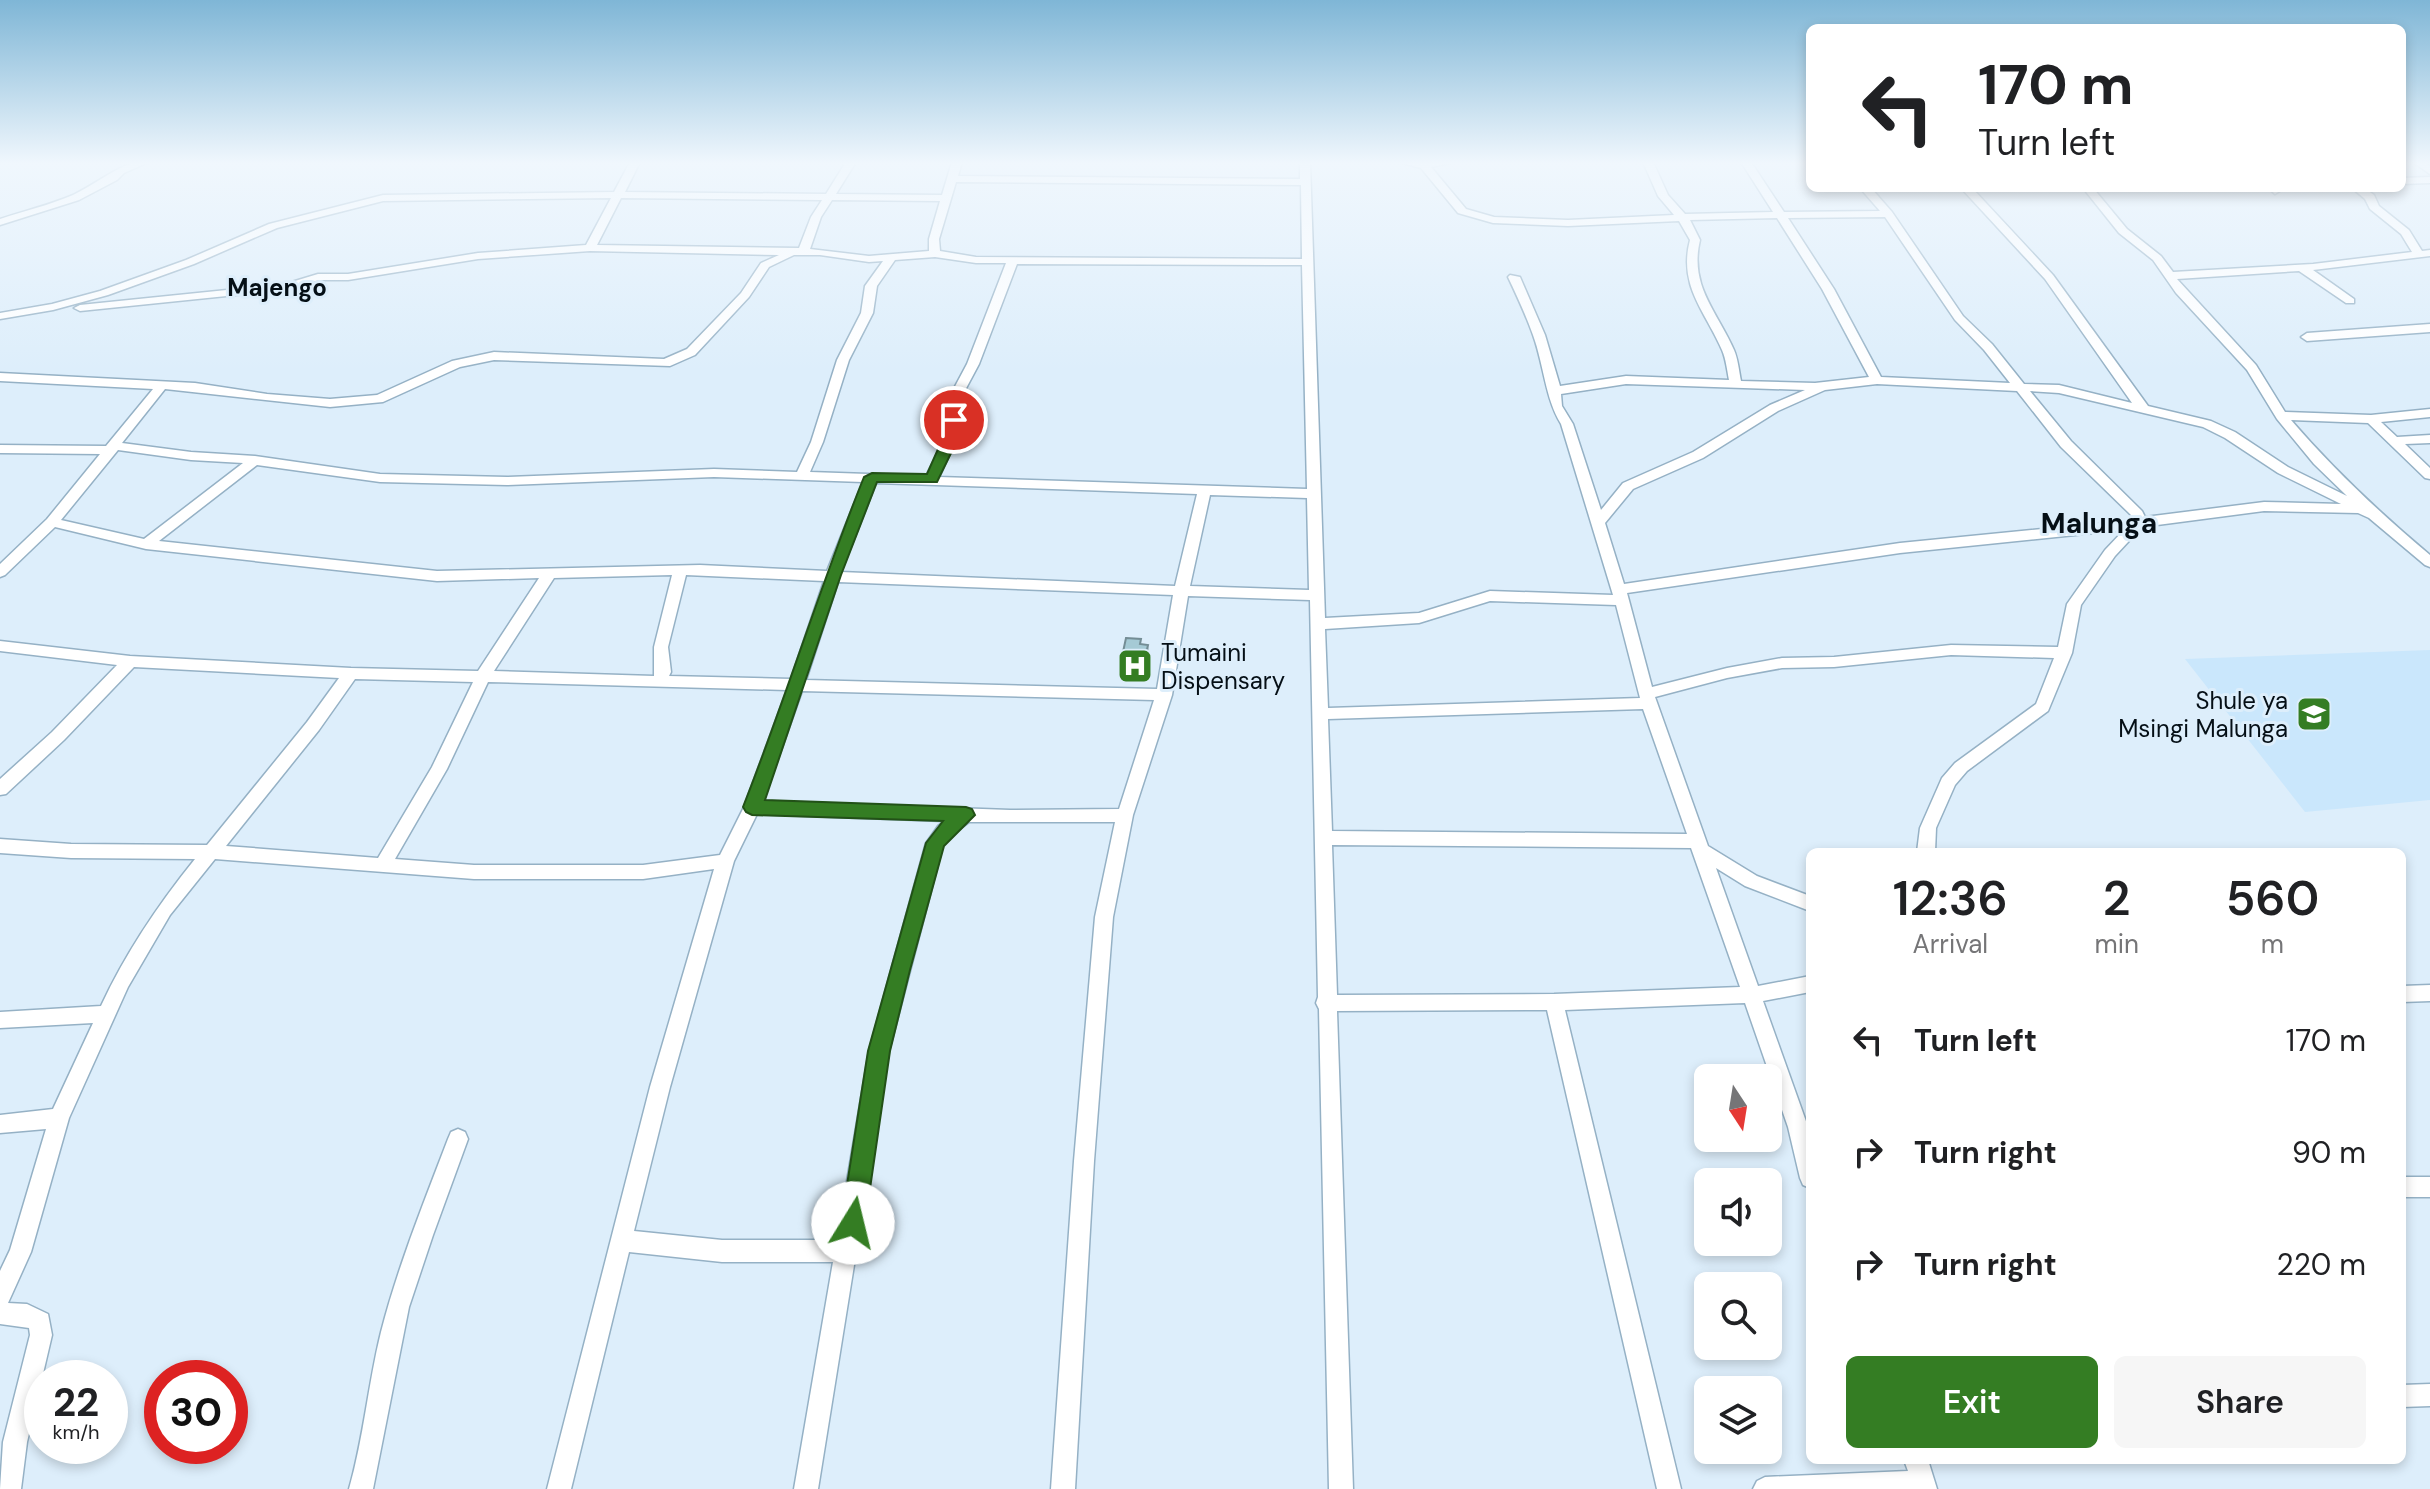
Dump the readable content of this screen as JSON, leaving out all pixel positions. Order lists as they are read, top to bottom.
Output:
{
  "districts": ["Majengo", "Malunga"],
  "places": {
    "hospital": ["Tumaini Dispensary"],
    "school or university": ["Shule ya Msingi Malunga"]
  },
  "north": "bottom",
  "page": {
    "turn": ["170 m", "Turn left"],
    "eta": [
      "12:36",
      "Arrival",
      "2",
      "min",
      "560",
      "m"
    ],
    "list": [
      {
        "name": "Turn left",
        "value": "170 m"
      },
      {
        "name": "Turn right",
        "value": "90 m"
      },
      {
        "name": "Turn right",
        "value": "220 m"
      }
    ],
    "buttons": ["Exit", "Share"],
    "speed": "22 km/h",
    "limit": "30"
  }
}
